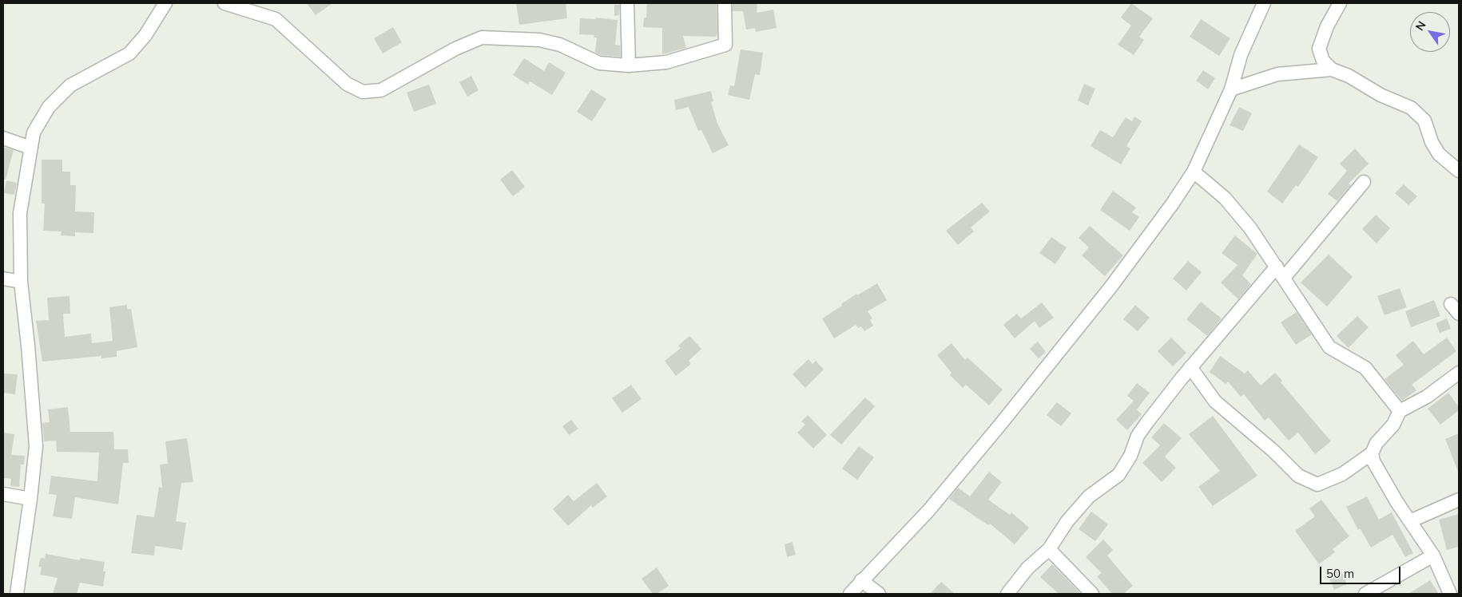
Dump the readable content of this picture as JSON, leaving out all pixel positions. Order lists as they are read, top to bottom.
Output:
{
  "scale_bar": "50 m",
  "north": "top left"
}
